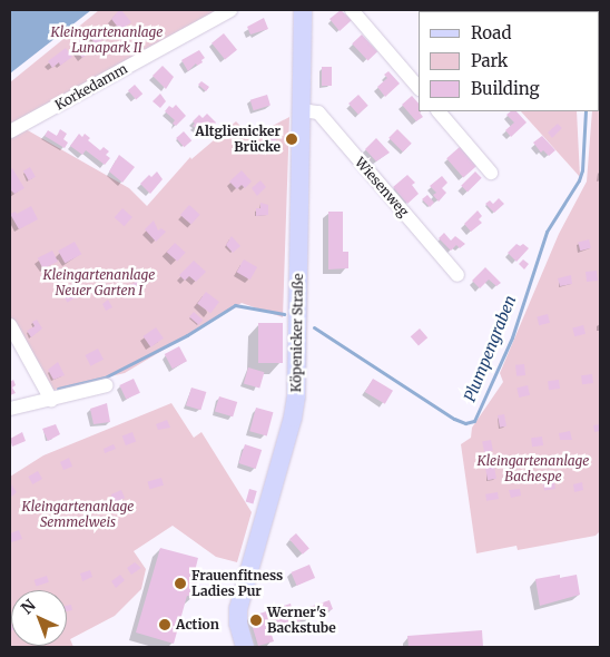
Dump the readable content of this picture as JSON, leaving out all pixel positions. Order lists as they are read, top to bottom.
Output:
{
  "streets": {
    "main road": ["Köpenicker Straße"],
    "street": ["Korkedamm", "Wiesenweg"]
  },
  "crossings": [
    ["Wiesenweg", "Köpenicker Straße"]
  ],
  "water": ["Plumpengraben"],
  "parks": [
    "Kleingartenanlage Lunapark II",
    "Kleingartenanlage Neuer Garten I",
    "Kleingartenanlage Bachespe",
    "Kleingartenanlage Semmelweis"
  ],
  "places": [
    "Altglienicker Brücke",
    "Frauenfitness Ladies Pur",
    "Werner's Backstube",
    "Action"
  ],
  "legend": ["Road", "Park", "Building"],
  "north": "top left"
}
